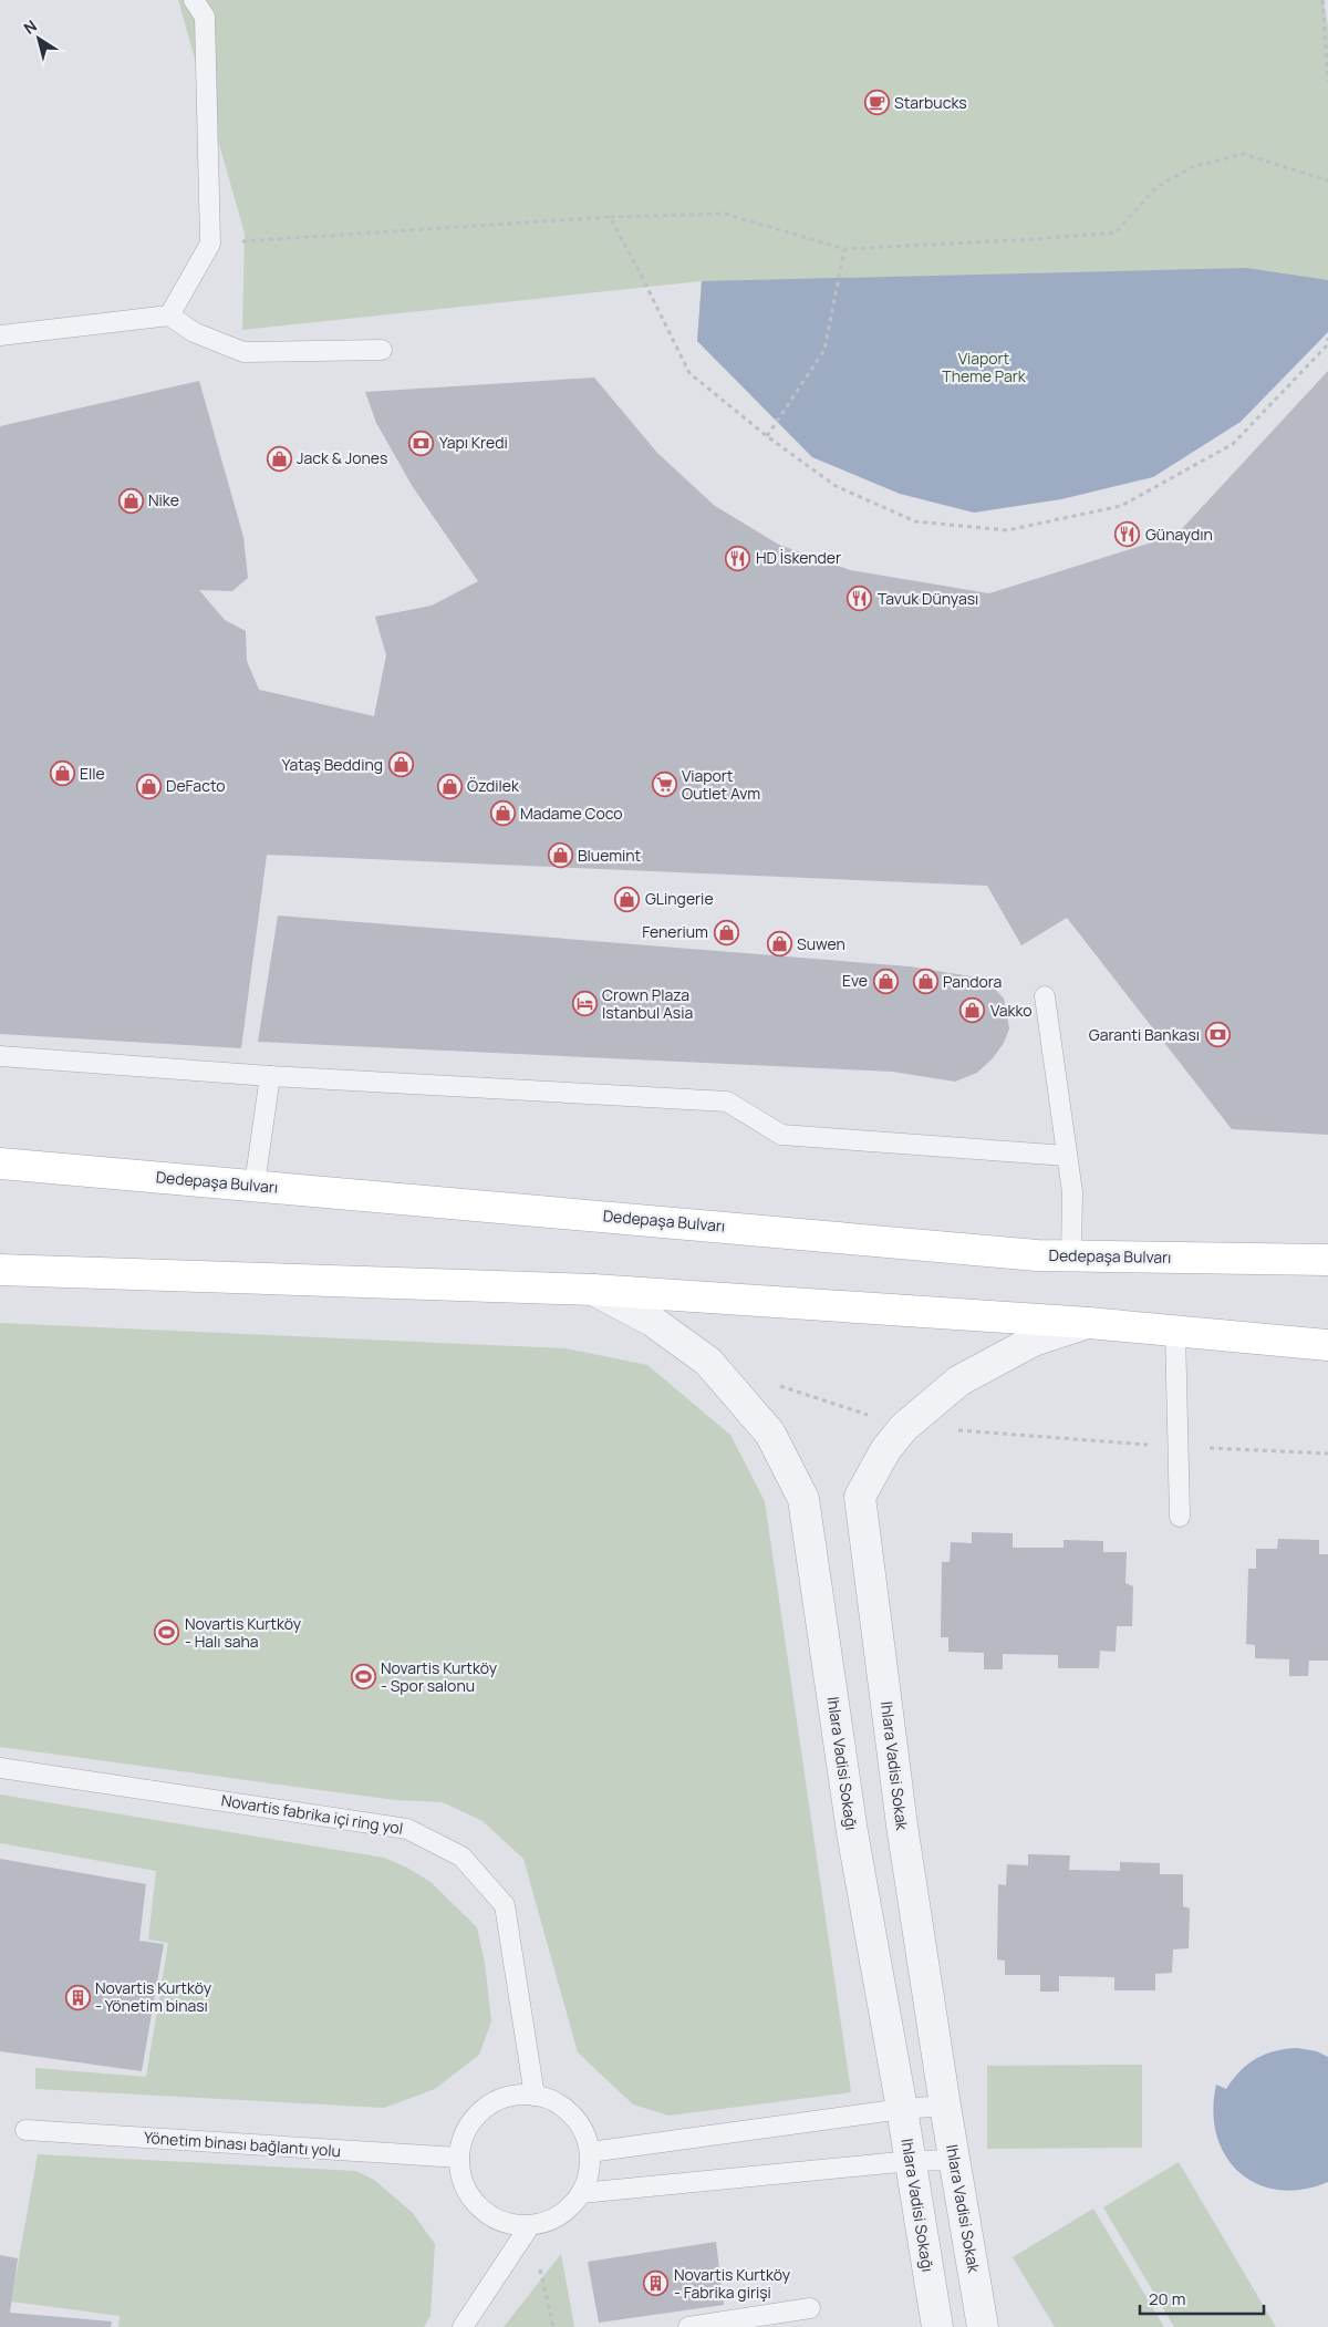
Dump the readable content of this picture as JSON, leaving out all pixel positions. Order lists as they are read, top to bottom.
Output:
{
  "streets": {
    "main road": ["Dedepaşa Bulvarı"],
    "street": ["Ihlara Vadisi Sokağı", "Ihlara Vadisi Sokak"],
    "lane": ["Novartis fabrika içi ring yol", "Yönetim binası bağlantı yolu"]
  },
  "crossings": [
    ["Novartis fabrika içi ring yol", "Yönetim binası bağlantı yolu"]
  ],
  "parks": ["Viaport Theme Park"],
  "places": {
    "cafe": ["Starbucks"],
    "bank": ["Yapı Kredi", "Garanti Bankası"],
    "shop": [
      "Jack & Jones",
      "Nike",
      "Yataş Bedding",
      "Elle",
      "DeFacto",
      "Özdilek",
      "Madame Coco",
      "Bluemint",
      "GLingerie",
      "Fenerium",
      "Suwen",
      "Eve",
      "Pandora",
      "Vakko"
    ],
    "restaurant": ["Günaydın", "HD İskender", "Tavuk Dünyası"],
    "supermarket": ["Viaport Outlet Avm"],
    "hotel": ["Crown Plaza Istanbul Asia"],
    "sports": ["Novartis Kurtköy - Halı saha", "Novartis Kurtköy - Spor salonu"],
    "building": ["Novartis Kurtköy - Yönetim binası", "Novartis Kurtköy - Fabrika girişi"]
  },
  "scale_bar": "20 m",
  "north": "top left"
}
